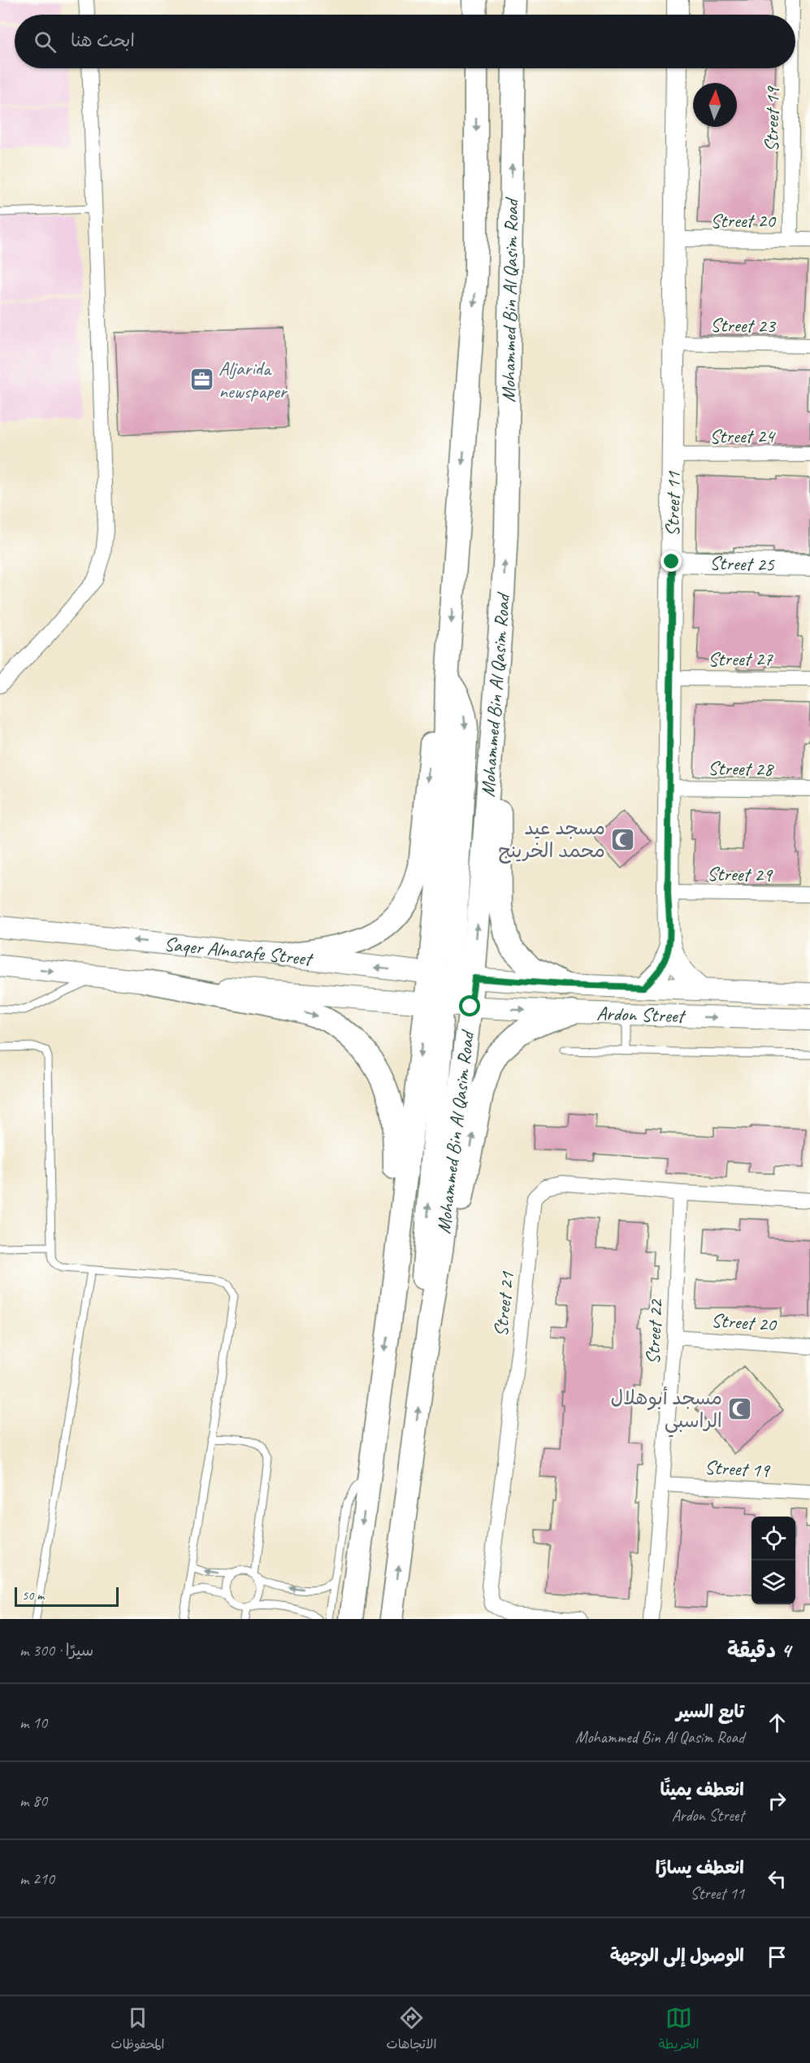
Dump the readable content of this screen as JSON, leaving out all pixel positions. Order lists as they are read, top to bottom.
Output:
{
  "streets": {
    "main road": [
      "Mohammed Bin Al Qasim Road",
      "Street 11",
      "Street 25",
      "Saqer Alnasafe Street",
      "Ardon Street"
    ],
    "street": [
      "Street 19",
      "Street 20",
      "Street 23",
      "Street 24",
      "Street 27",
      "Street 28",
      "Street 29",
      "Street 21",
      "Street 22"
    ]
  },
  "crossings": [
    ["Street 19", "Street 20"],
    ["Street 19", "Street 22"],
    ["Street 20", "Street 11"],
    ["Street 20", "Street 22"],
    ["Mohammed Bin Al Qasim Road", "Saqer Alnasafe Street"],
    ["Mohammed Bin Al Qasim Road", "Ardon Street"],
    ["Street 23", "Street 11"],
    ["Street 24", "Street 11"],
    ["Street 11", "Street 25"],
    ["Street 11", "Street 27"],
    ["Street 11", "Street 28"],
    ["Street 11", "Street 29"],
    ["Street 11", "Ardon Street"],
    ["Saqer Alnasafe Street", "Ardon Street"],
    ["Street 21", "Street 22"]
  ],
  "places": {
    "office": ["Aljarida newspaper"],
    "mosque": ["مسجد عيد محمد الخرينج", "مسجد أبوهلال الراسبي"]
  },
  "scale_bar": "50 m",
  "north": "top",
  "page": {
    "search": "ابحث هنا",
    "scale": "50 m",
    "heading": ["4 دقيقة", "سيرًا · 300 m"],
    "list": [
      ["تابع السير", "Mohammed Bin Al Qasim Road", "10 m"],
      ["انعطف يمينًا", "Ardon Street", "80 m"],
      ["انعطف يسارًا", "Street 11", "210 m"],
      "الوصول إلى الوجهة"
    ],
    "nav": ["الخريطة", "الاتجاهات", "المحفوظات"]
  }
}
